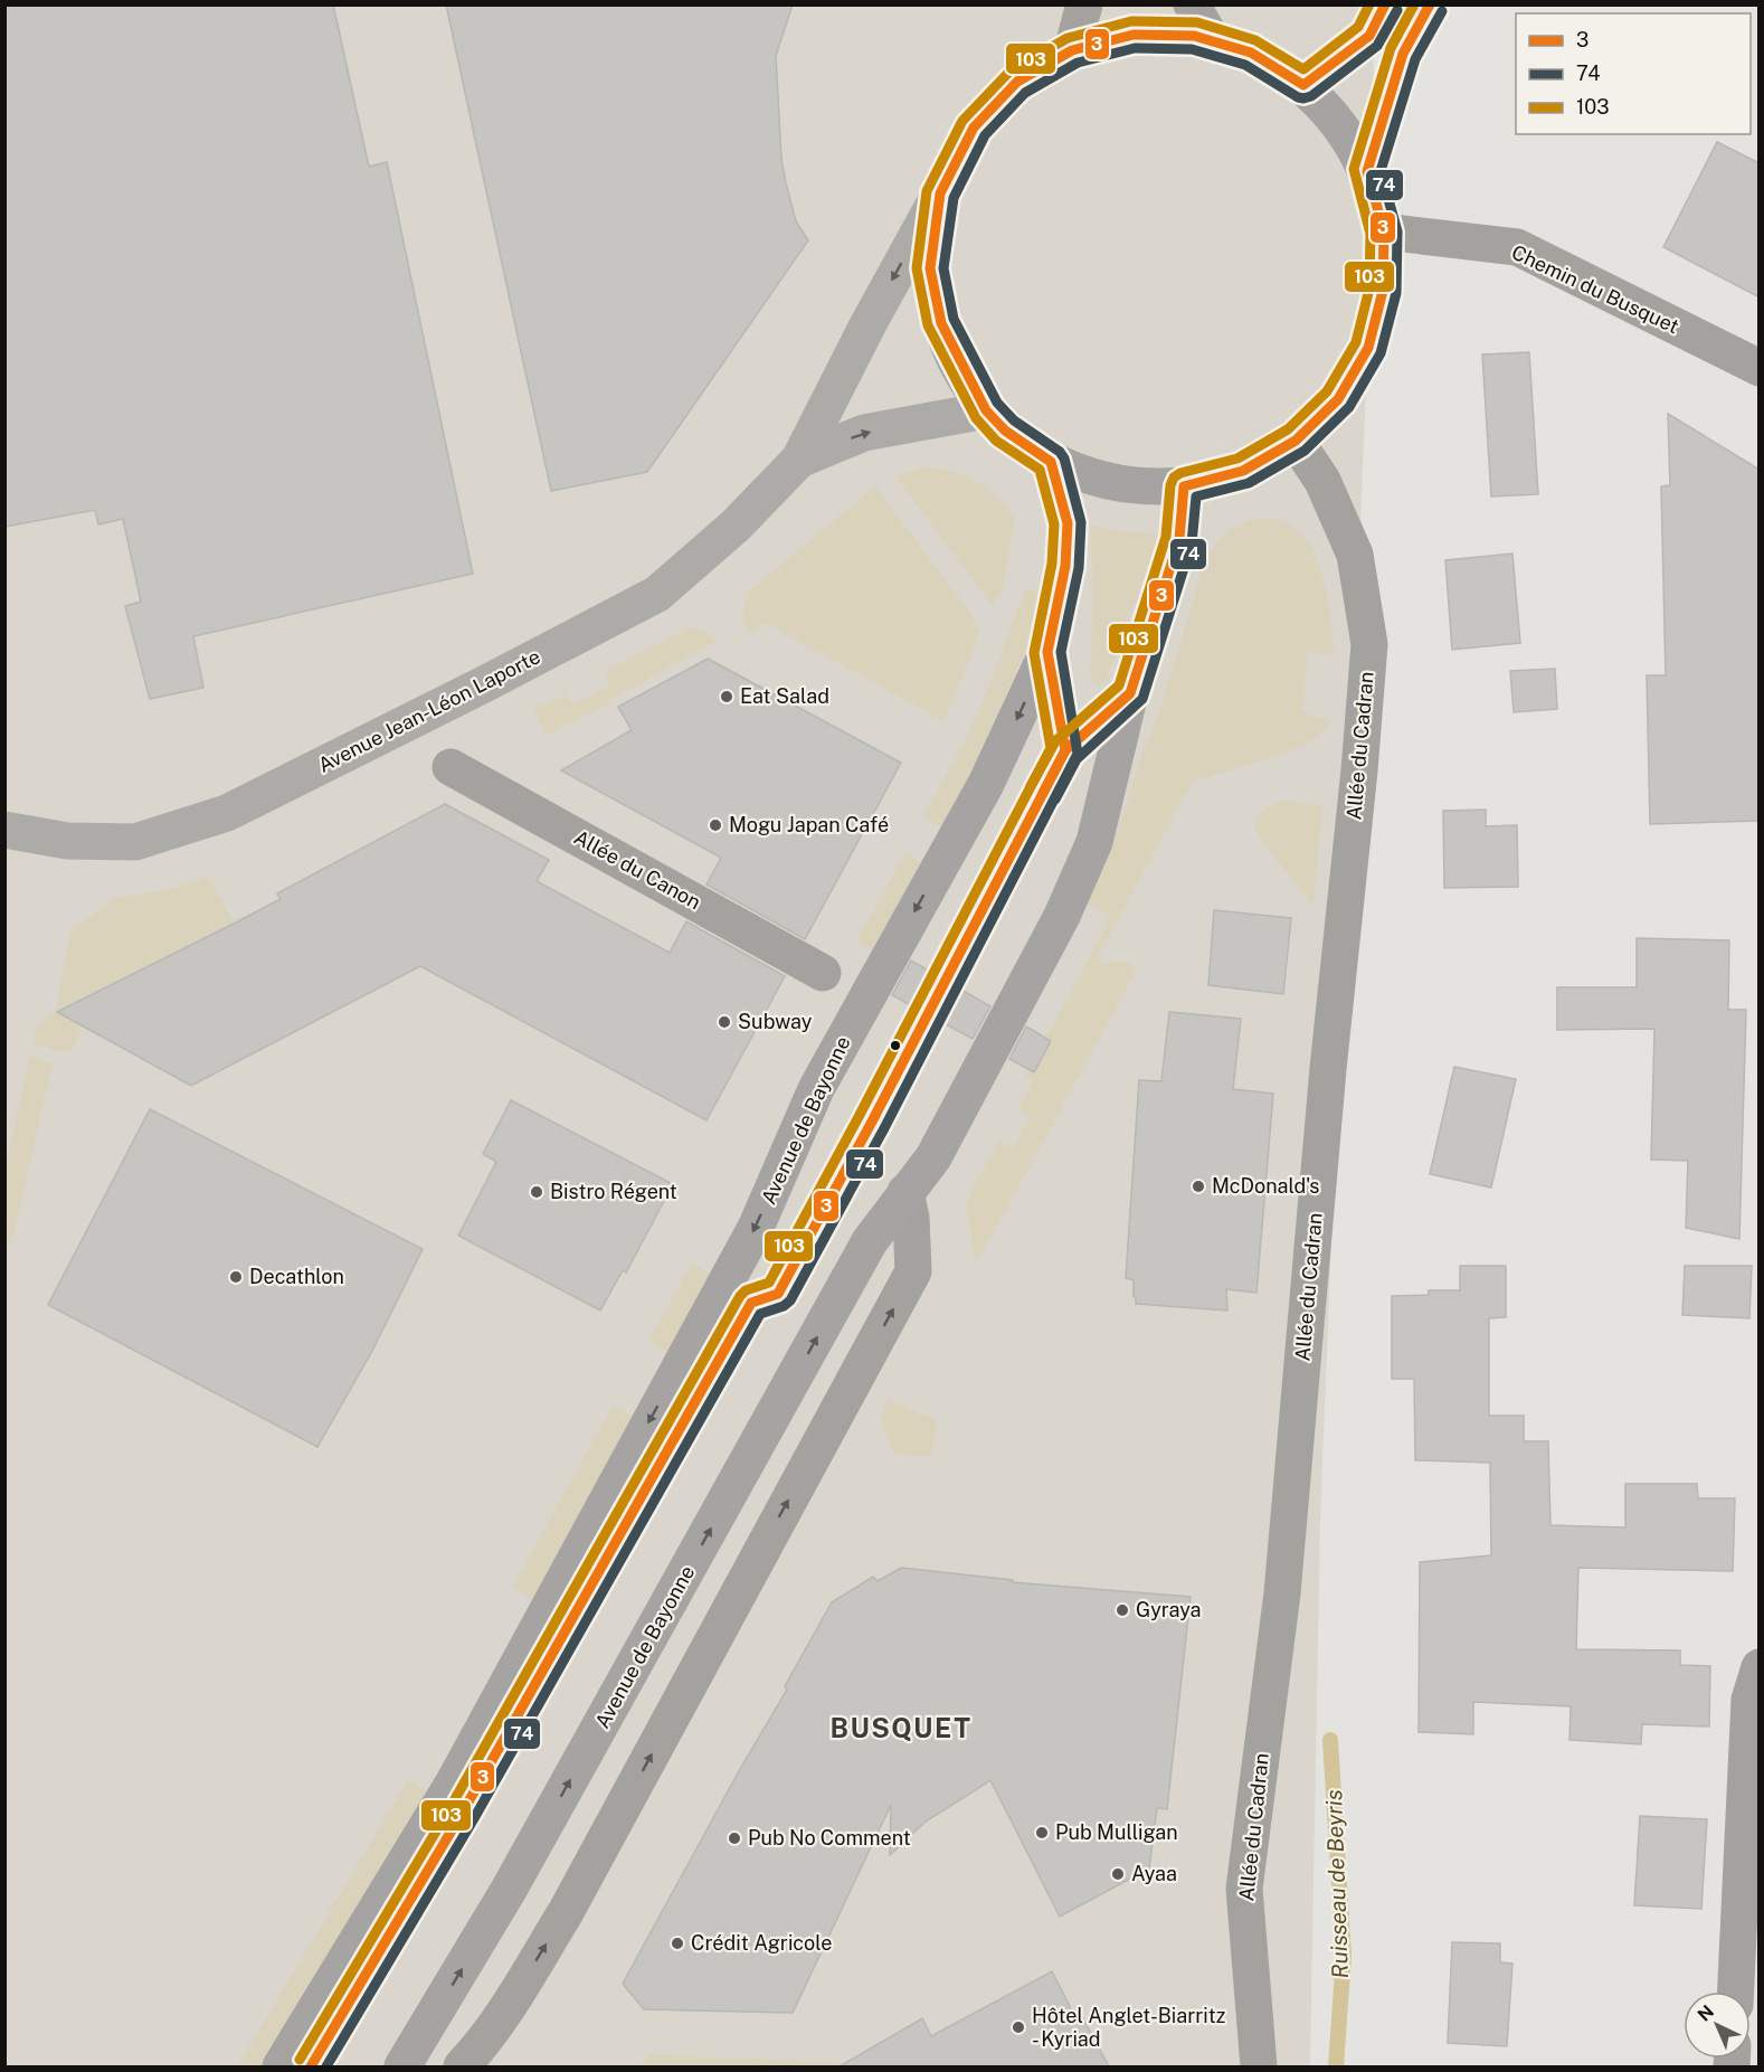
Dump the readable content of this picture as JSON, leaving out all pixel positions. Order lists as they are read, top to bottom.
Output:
{
  "streets": {
    "main road": ["Avenue de Bayonne"],
    "street": [
      "Chemin du Busquet",
      "Avenue Jean-Léon Laporte",
      "Allée du Cadran",
      "Allée du Canon"
    ]
  },
  "districts": ["BUSQUET"],
  "water": ["Ruisseau de Beyris"],
  "places": [
    "Eat Salad",
    "Mogu Japan Café",
    "Subway",
    "McDonald's",
    "Bistro Régent",
    "Decathlon",
    "Gyraya",
    "Pub Mulligan",
    "Pub No Comment",
    "Ayaa",
    "Crédit Agricole",
    "Hôtel Anglet-Biarritz - Kyriad"
  ],
  "lines": ["transit line 3", "transit line 103", "transit line 74"],
  "legend": ["3", "74", "103"],
  "north": "top left"
}
